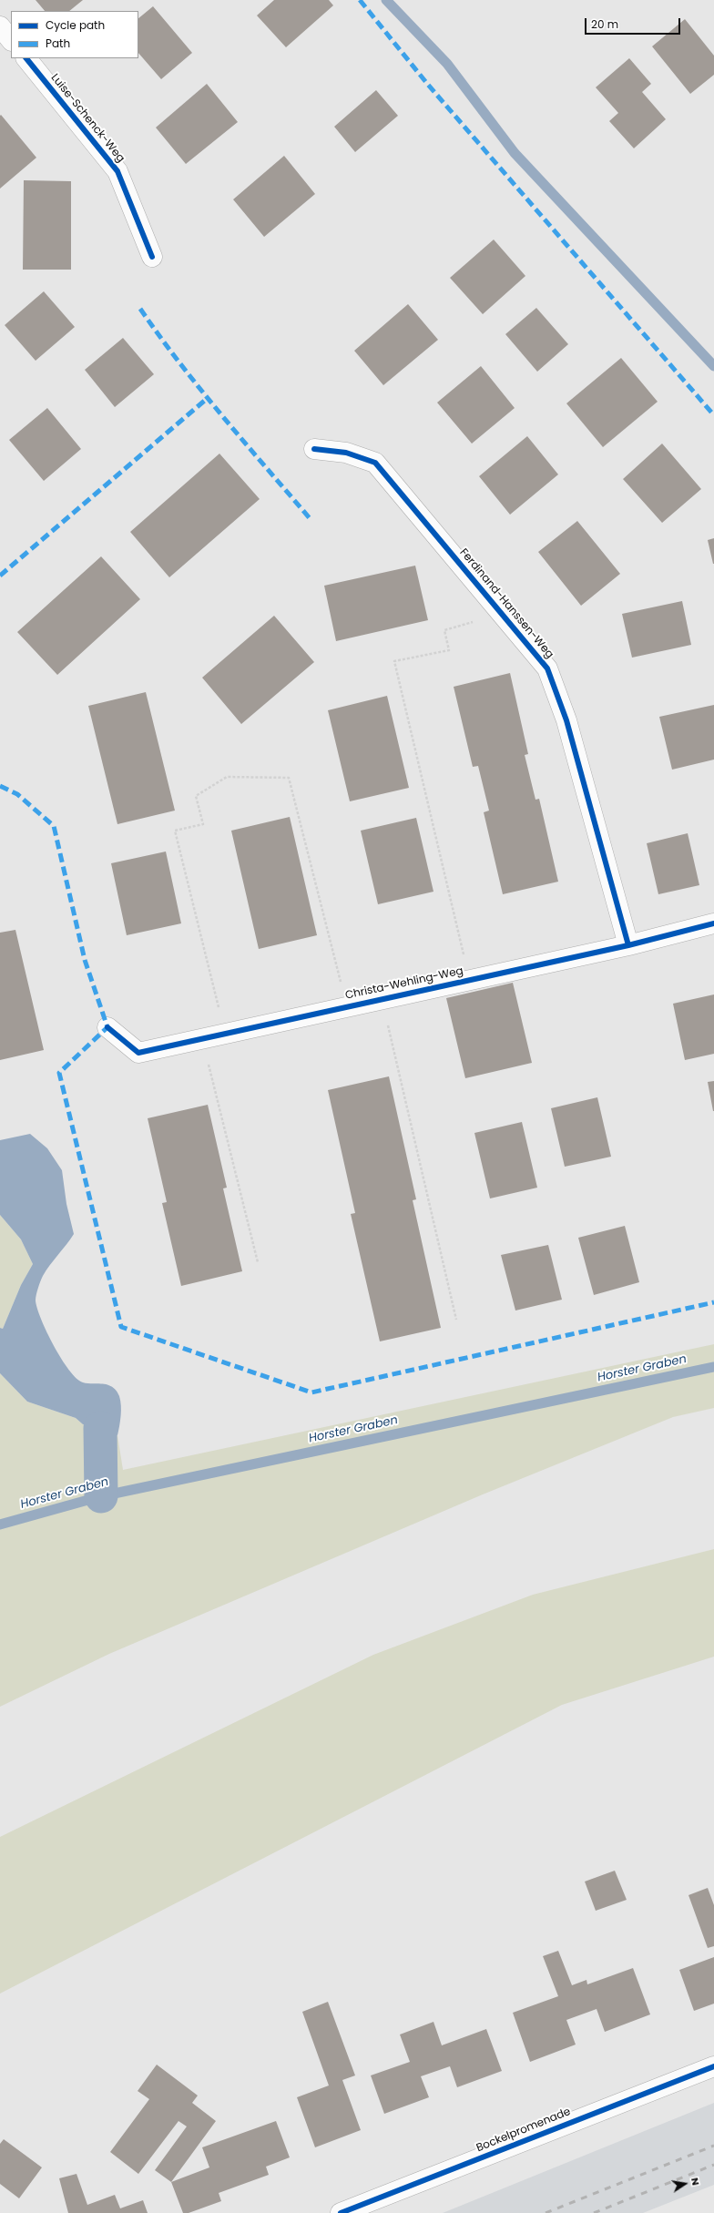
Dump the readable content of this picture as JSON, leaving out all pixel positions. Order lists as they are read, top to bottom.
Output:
{
  "streets": {
    "street": [
      "Luise-Schenck-Weg",
      "Ferdinand-Hanssen-Weg",
      "Christa-Wehling-Weg",
      "Bockelpromenade"
    ]
  },
  "crossings": [
    ["Ferdinand-Hanssen-Weg", "Christa-Wehling-Weg"]
  ],
  "water": ["Horster Graben"],
  "legend": ["Cycle path", "Path"],
  "scale_bar": "20 m",
  "north": "right"
}
